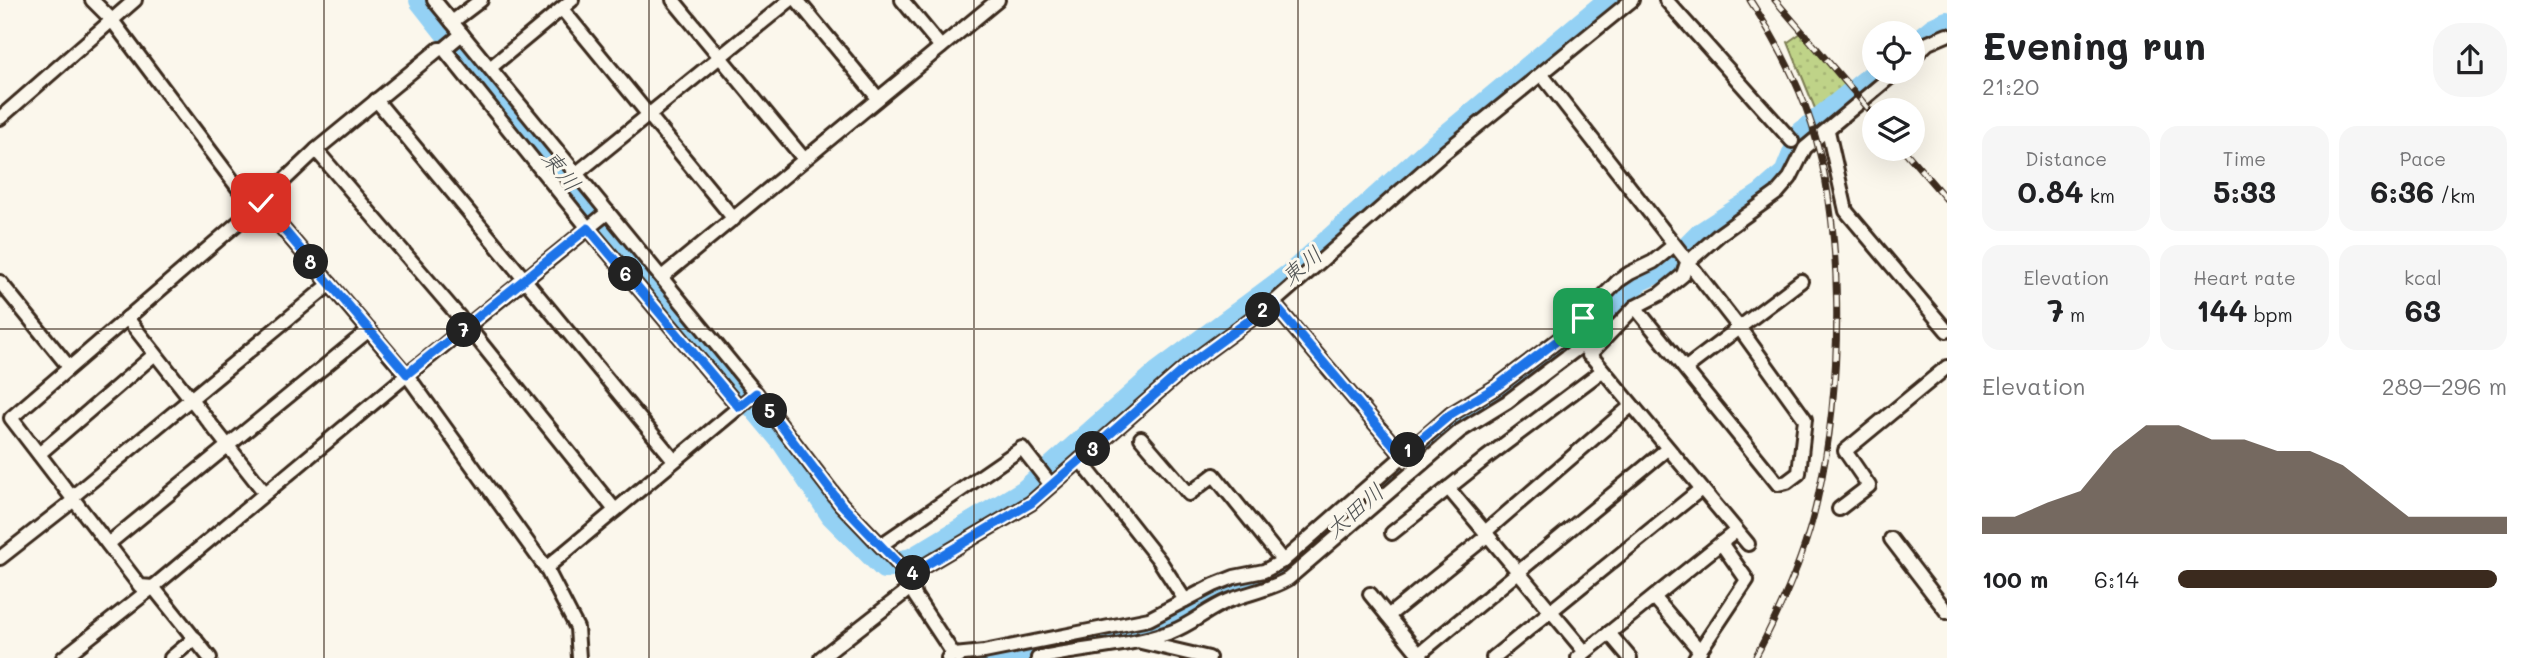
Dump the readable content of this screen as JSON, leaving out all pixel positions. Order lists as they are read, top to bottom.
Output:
{
  "water": ["東川", "太田川"],
  "page": {
    "heading": ["Evening run", "21:20"],
    "stats": [
      ["Distance", "0.84 km"],
      ["Time", "5:33"],
      ["Pace", "6:36 /km"],
      ["Elevation", "7 m"],
      ["Heart rate", "144 bpm"],
      ["kcal", "63"]
    ],
    "pins": [
      "8",
      "6",
      "2",
      "7",
      "5",
      "3",
      "1",
      "4"
    ],
    "chart": ["Elevation", "289–296 m"],
    "list": [
      {
        "name": "100 m",
        "note": "6:14"
      }
    ]
  }
}
